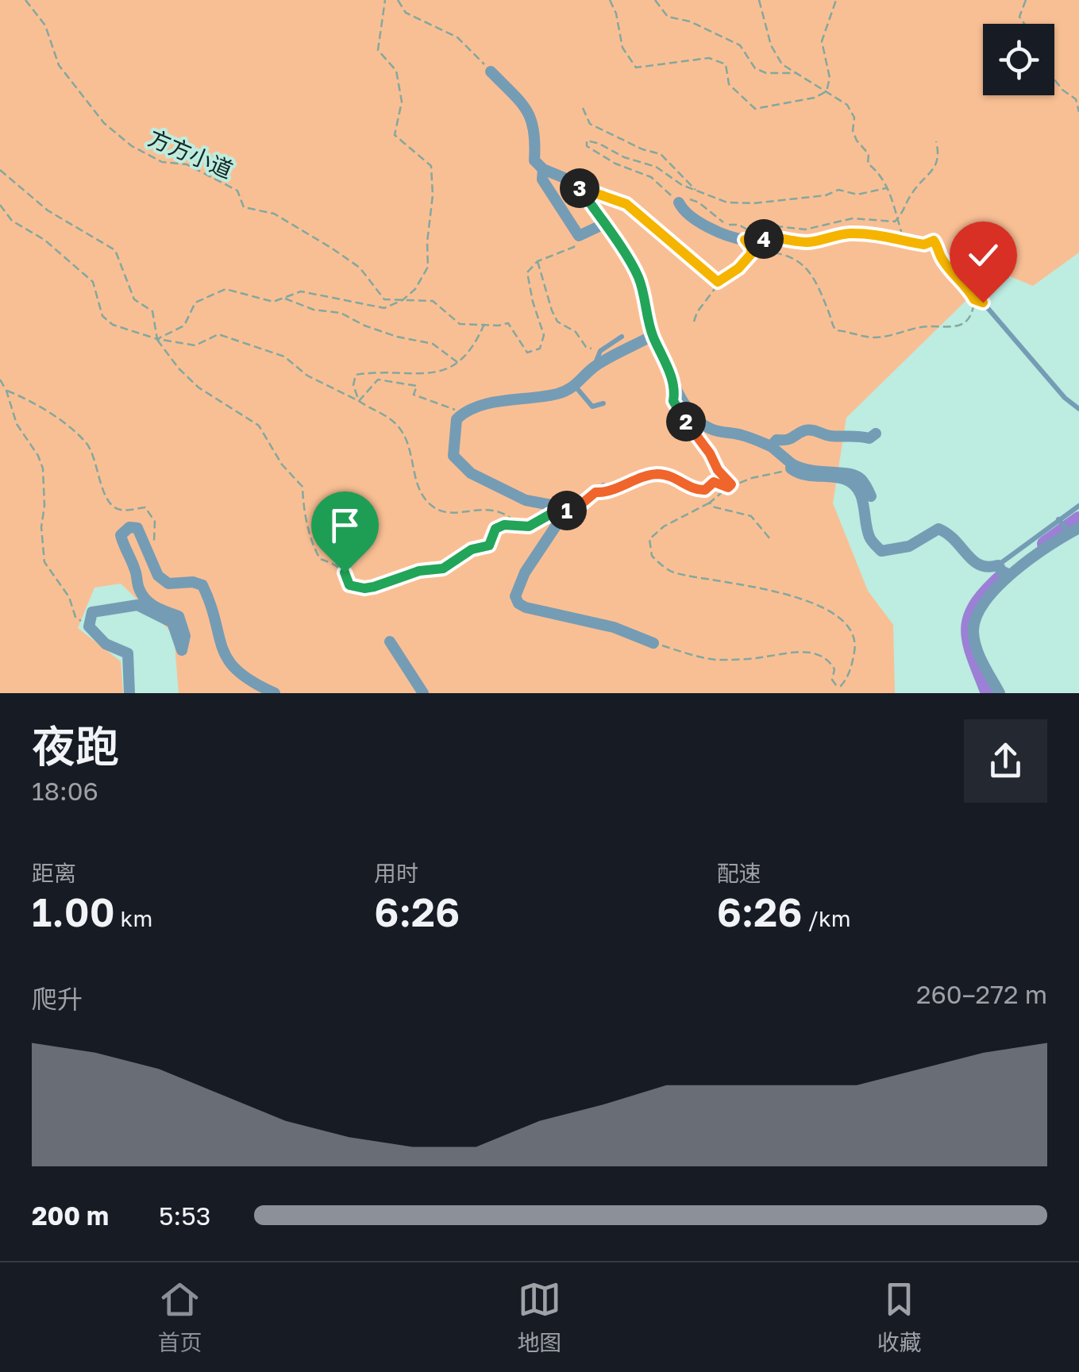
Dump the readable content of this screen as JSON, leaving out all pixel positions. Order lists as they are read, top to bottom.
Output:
{
  "streets": {
    "path": ["方方小道"]
  },
  "page": {
    "pins": [
      "3",
      "4",
      "2",
      "1"
    ],
    "heading": ["夜跑", "18:06"],
    "stats": [
      ["距离", "1.00 km"],
      ["用时", "6:26"],
      ["配速", "6:26 /km"]
    ],
    "chart": ["爬升", "260–272 m"],
    "list": [
      {
        "name": "200 m",
        "note": "5:53"
      }
    ],
    "tabs": ["首页", "地图", "收藏"]
  }
}
